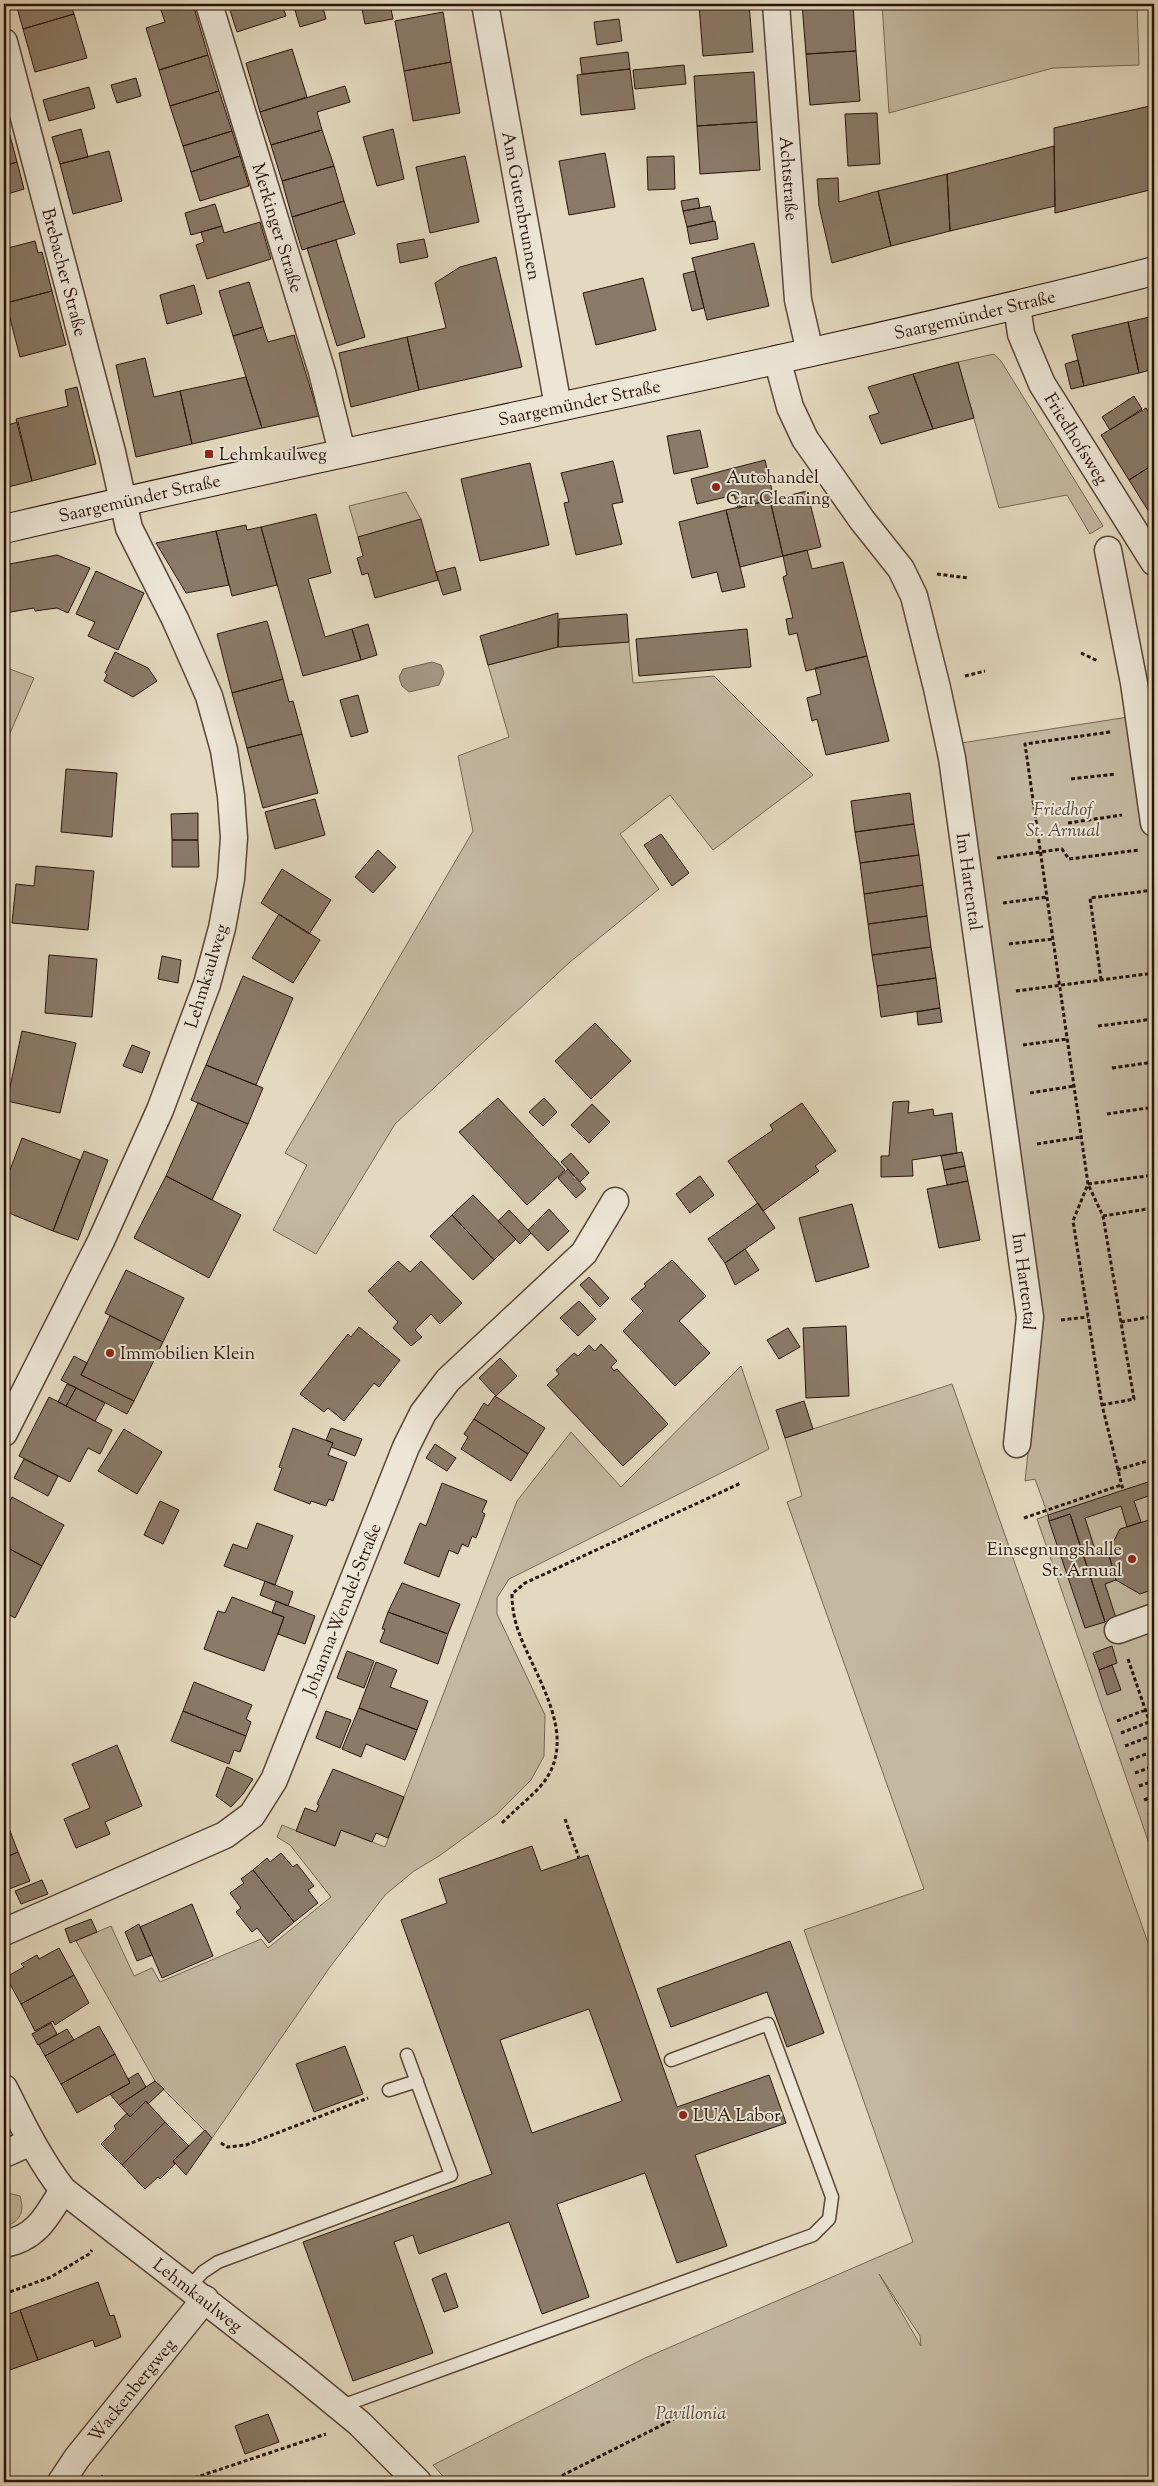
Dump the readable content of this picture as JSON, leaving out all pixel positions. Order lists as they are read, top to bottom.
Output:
{
  "streets": {
    "street": [
      "Achtstraße",
      "Am Gutenbrunnen",
      "Merkinger Straße",
      "Brebacher Straße",
      "Saargemünder Straße",
      "Friedhofsweg",
      "Im Hartental",
      "Lehmkaulweg",
      "Johanna-Wendel-Straße",
      "Wackenbergweg"
    ]
  },
  "crossings": [
    ["Achtstraße", "Saargemünder Straße"],
    ["Am Gutenbrunnen", "Saargemünder Straße"],
    ["Merkinger Straße", "Saargemünder Straße"],
    ["Brebacher Straße", "Saargemünder Straße"],
    ["Brebacher Straße", "Lehmkaulweg"],
    ["Saargemünder Straße", "Friedhofsweg"],
    ["Saargemünder Straße", "Im Hartental"],
    ["Saargemünder Straße", "Lehmkaulweg"],
    ["Lehmkaulweg", "Wackenbergweg"]
  ],
  "parks": ["Friedhof St. Arnual", "Pavillonia"],
  "places": {
    "transit": ["Lehmkaulweg"],
    "other": [
      "Autohandel Car Cleaning",
      "Immobilien Klein",
      "Einsegnungshalle St. Arnual",
      "LUA Labor"
    ]
  }
}
